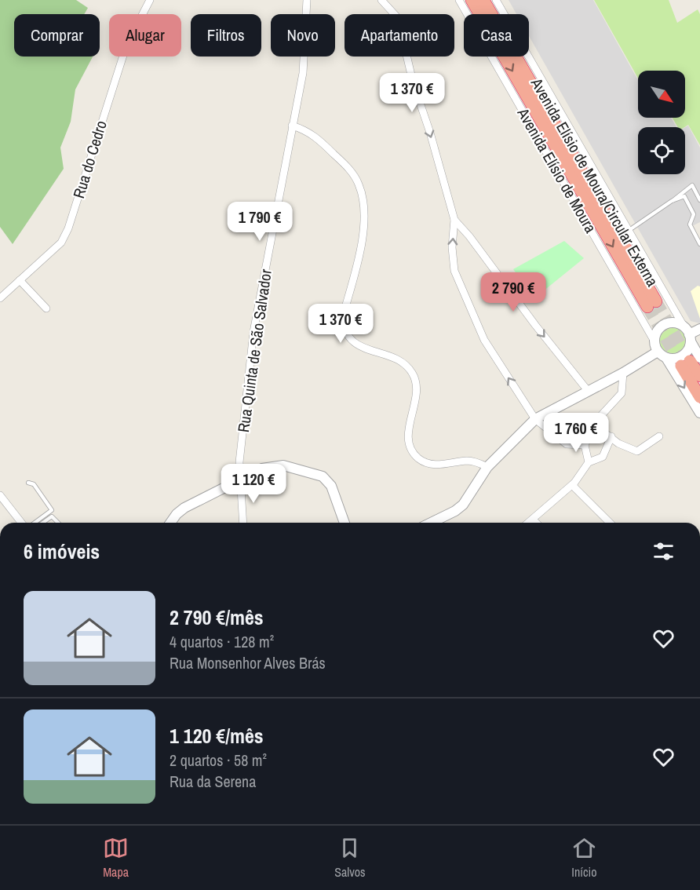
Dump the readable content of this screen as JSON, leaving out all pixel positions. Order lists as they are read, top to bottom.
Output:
{
  "streets": {
    "highway": ["Avenida Elísio de Moura/Circular Externa"],
    "street": ["Rua do Cedro", "Avenida Elísio de Moura", "Rua Quinta de São Salvador"]
  },
  "north": "bottom right",
  "page": {
    "chip": [
      "Comprar",
      "Alugar",
      "Filtros",
      "Novo",
      "Apartamento",
      "Casa"
    ],
    "price": [
      "1 370 €",
      "1 790 €",
      "2 790 €",
      "1 370 €",
      "1 760 €",
      "1 120 €"
    ],
    "heading": "6 imóveis",
    "list": [
      {
        "name": "2 790 €/mês",
        "note": "4 quartos · 128 m² · Rua Monsenhor Alves Brás"
      },
      {
        "name": "1 120 €/mês",
        "note": "2 quartos · 58 m² · Rua da Serena"
      }
    ],
    "tabs": ["Mapa", "Salvos", "Início"]
  }
}
